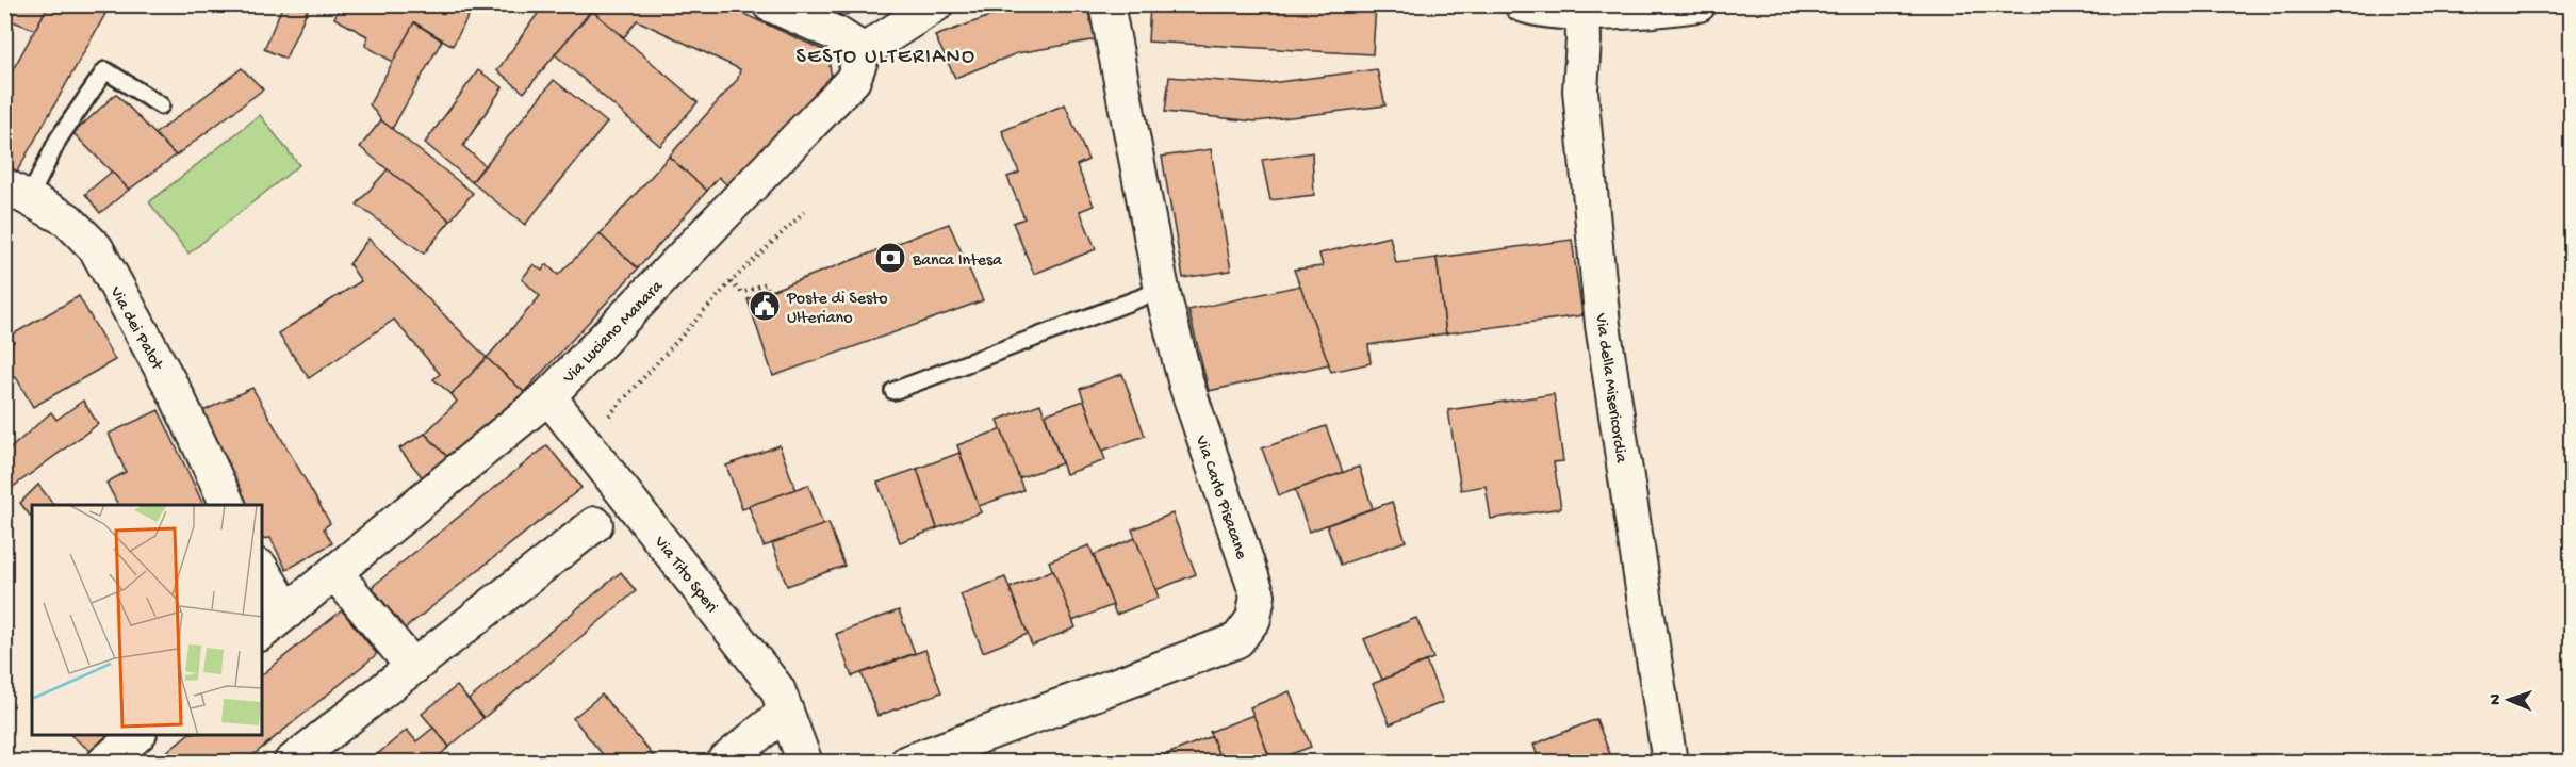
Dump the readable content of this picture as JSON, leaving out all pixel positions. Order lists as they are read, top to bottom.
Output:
{
  "streets": {
    "street": [
      "Via dei Palot",
      "Via Luciano Manara",
      "Via della Misericordia",
      "Via Carlo Pisacane",
      "Via Tito Speri"
    ]
  },
  "crossings": [
    ["Via Luciano Manara", "Via Tito Speri"]
  ],
  "districts": ["SESTO ULTERIANO"],
  "places": {
    "bank": ["Banca Intesa"],
    "public building": ["Poste di Sesto Ulteriano"]
  },
  "north": "left"
}
